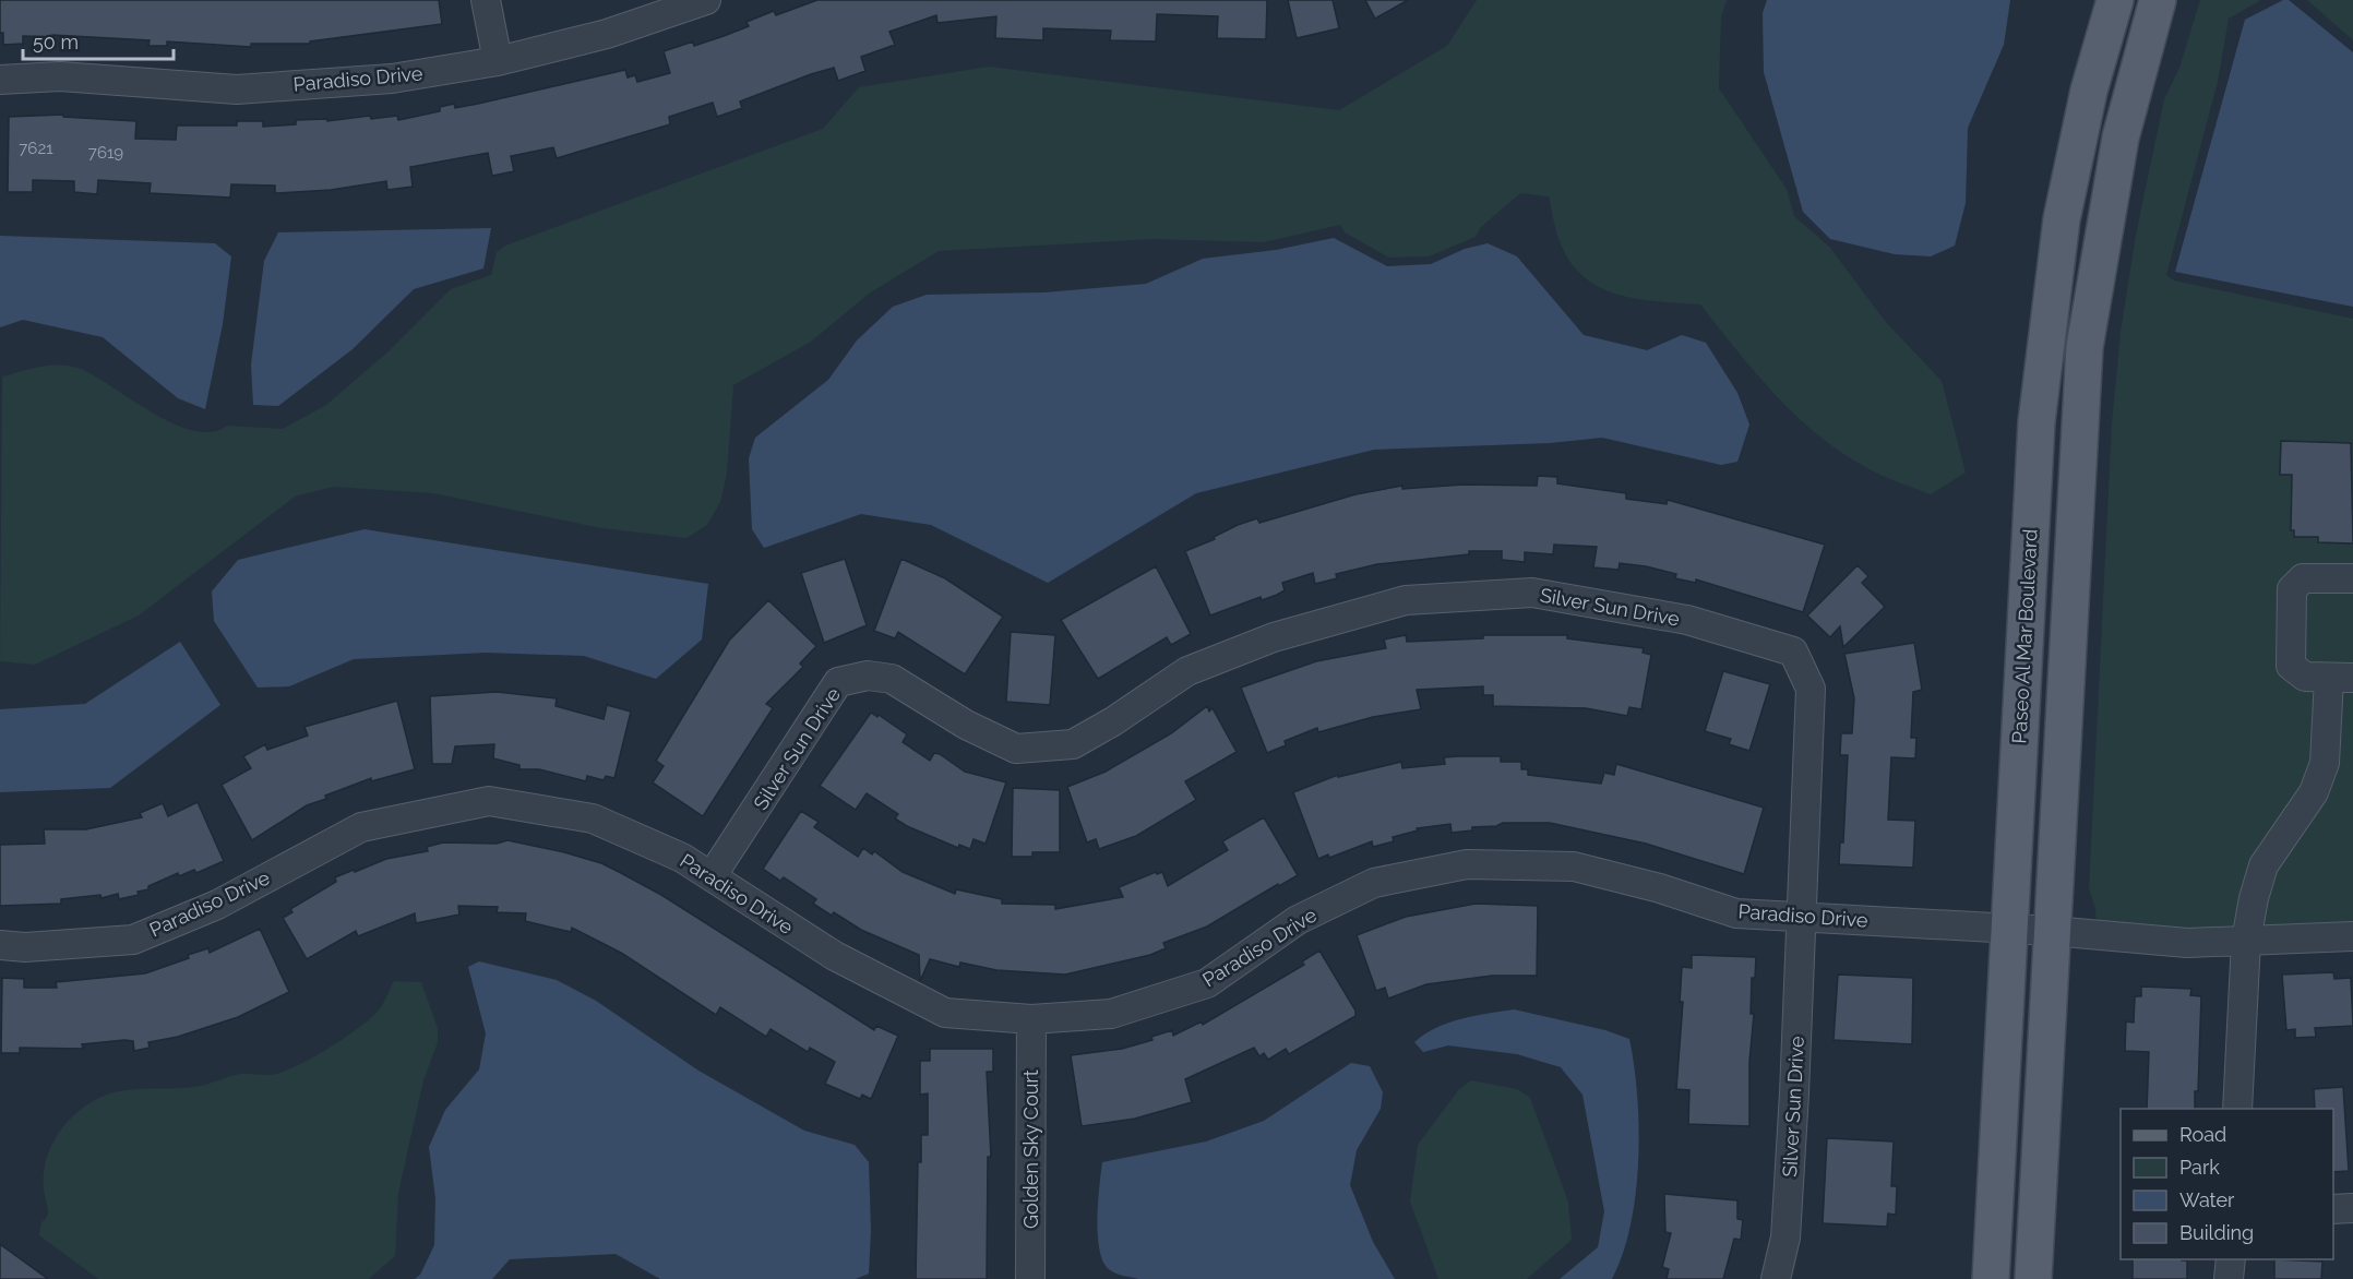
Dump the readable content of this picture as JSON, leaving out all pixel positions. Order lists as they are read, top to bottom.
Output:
{
  "streets": {
    "main road": ["Paseo Al Mar Boulevard"],
    "street": ["Paradiso Drive", "Silver Sun Drive", "Golden Sky Court"]
  },
  "crossings": [
    ["Paradiso Drive", "Silver Sun Drive"],
    ["Paradiso Drive", "Paseo Al Mar Boulevard"],
    ["Paradiso Drive", "Golden Sky Court"]
  ],
  "house_numbers": ["7621", "7619"],
  "legend": [
    "Road",
    "Park",
    "Water",
    "Building"
  ],
  "scale_bar": "50 m"
}
